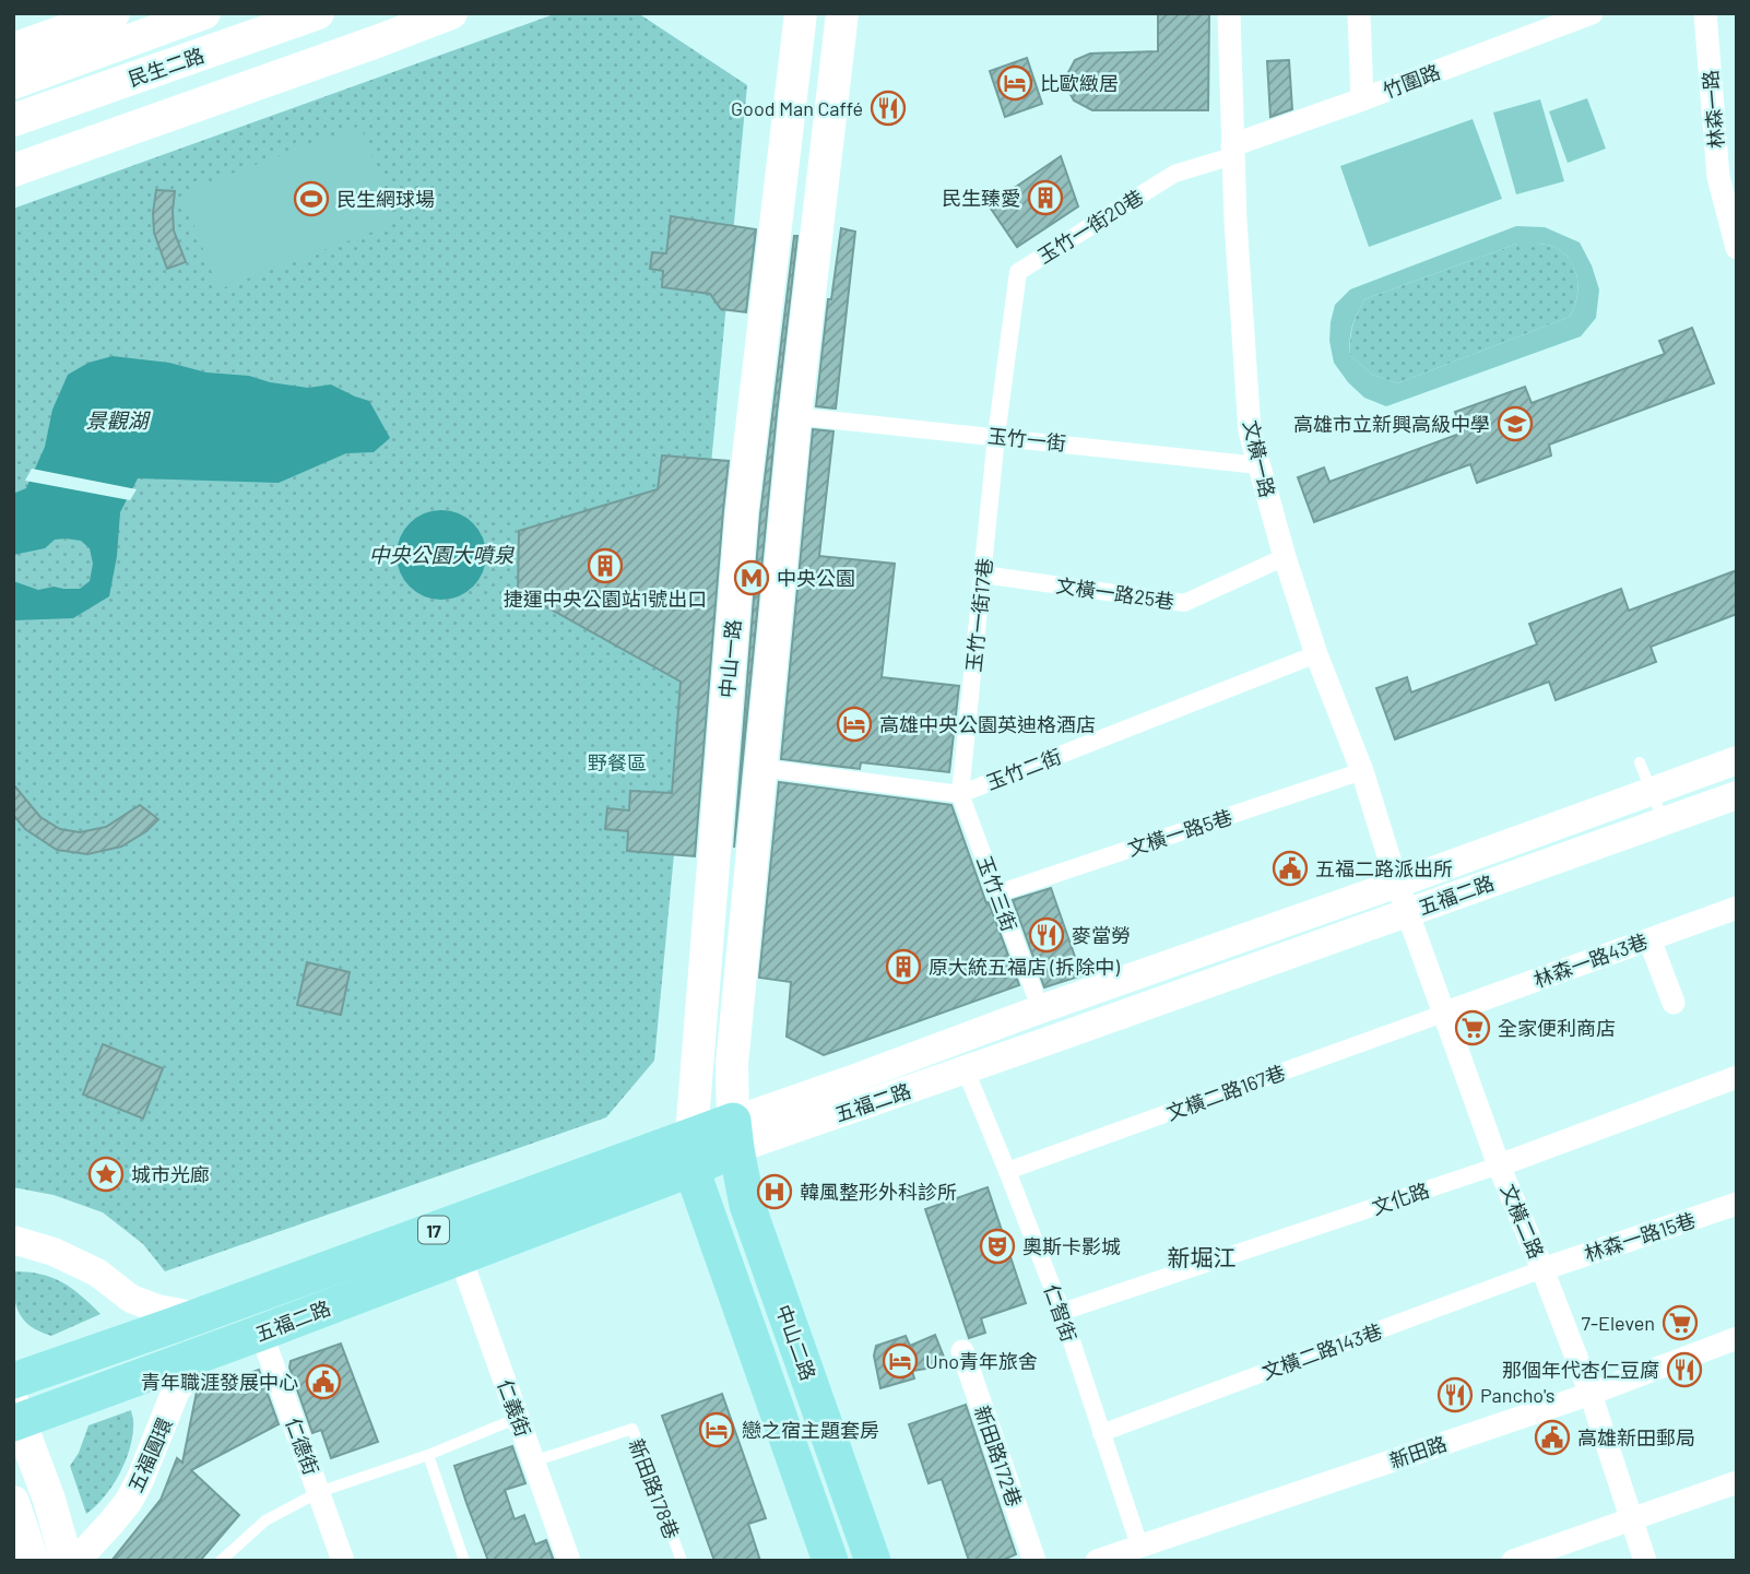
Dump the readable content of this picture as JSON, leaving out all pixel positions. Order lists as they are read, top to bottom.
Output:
{
  "streets": {
    "main road": [
      "民生二路",
      "中山一路",
      "五福二路",
      "17",
      "中山二路"
    ],
    "street": [
      "竹圍路",
      "林森一路",
      "玉竹一街20巷",
      "玉竹一街",
      "文橫一路",
      "文橫一路25巷",
      "玉竹一街17巷",
      "玉竹二街",
      "文橫一路5巷",
      "玉竹三街",
      "林森一路43巷",
      "文橫二路167巷",
      "文化路",
      "文橫二路",
      "林森一路15巷",
      "仁智街",
      "文橫二路143巷",
      "仁義街",
      "仁德街",
      "新田路",
      "五福圓環",
      "新田路172巷"
    ],
    "lane": ["新田路178巷"]
  },
  "crossings": [
    ["竹圍路", "玉竹一街20巷"],
    ["竹圍路", "文橫一路"],
    ["玉竹一街20巷", "玉竹一街"],
    ["玉竹一街20巷", "文橫一路"],
    ["玉竹一街20巷", "玉竹一街17巷"],
    ["玉竹一街", "文橫一路"],
    ["玉竹一街", "玉竹一街17巷"],
    ["文橫一路", "文橫一路25巷"],
    ["文橫一路", "玉竹二街"],
    ["文橫一路", "文橫一路5巷"],
    ["文橫一路", "五福二路"],
    ["文橫一路", "文橫二路"],
    ["文橫一路25巷", "玉竹一街17巷"],
    ["玉竹一街17巷", "玉竹二街"],
    ["玉竹一街17巷", "玉竹三街"],
    ["中山一路", "五福二路"],
    ["中山一路", "中山二路"],
    ["玉竹二街", "玉竹三街"],
    ["文橫一路5巷", "玉竹三街"],
    ["五福二路", "文橫二路"],
    ["五福二路", "仁智街"],
    ["五福二路", "中山二路"],
    ["五福二路", "仁義街"],
    ["五福二路", "仁德街"],
    ["五福二路", "五福圓環"],
    ["林森一路43巷", "文橫二路167巷"],
    ["林森一路43巷", "文橫二路"],
    ["文橫二路167巷", "文橫二路"],
    ["文橫二路167巷", "仁智街"],
    ["文化路", "文橫二路"],
    ["文化路", "仁智街"],
    ["文橫二路", "林森一路15巷"],
    ["文橫二路", "文橫二路143巷"],
    ["文橫二路", "新田路"],
    ["林森一路15巷", "文橫二路143巷"],
    ["仁智街", "文橫二路143巷"],
    ["仁智街", "新田路"],
    ["仁義街", "新田路178巷"]
  ],
  "districts": ["新堀江"],
  "water": ["景觀湖", "中央公園大噴泉"],
  "parks": ["野餐區"],
  "places": {
    "hotel": [
      "比歐緻居",
      "高雄中央公園英迪格酒店",
      "Uno青年旅舍",
      "戀之宿主題套房"
    ],
    "restaurant": [
      "Good Man Caffé",
      "麥當勞",
      "那個年代杏仁豆腐",
      "Pancho's"
    ],
    "building": ["民生臻愛", "捷運中央公園站1號出口", "原大統五福店 (拆除中)"],
    "sports": ["民生網球場"],
    "school or university": ["高雄市立新興高級中學"],
    "metro station": ["中央公園"],
    "public building": ["五福二路派出所", "青年職涯發展中心", "高雄新田郵局"],
    "supermarket": ["全家便利商店", "7-Eleven"],
    "place": ["城市光廊"],
    "hospital": ["韓風整形外科診所"],
    "theatre": ["奧斯卡影城"]
  }
}
